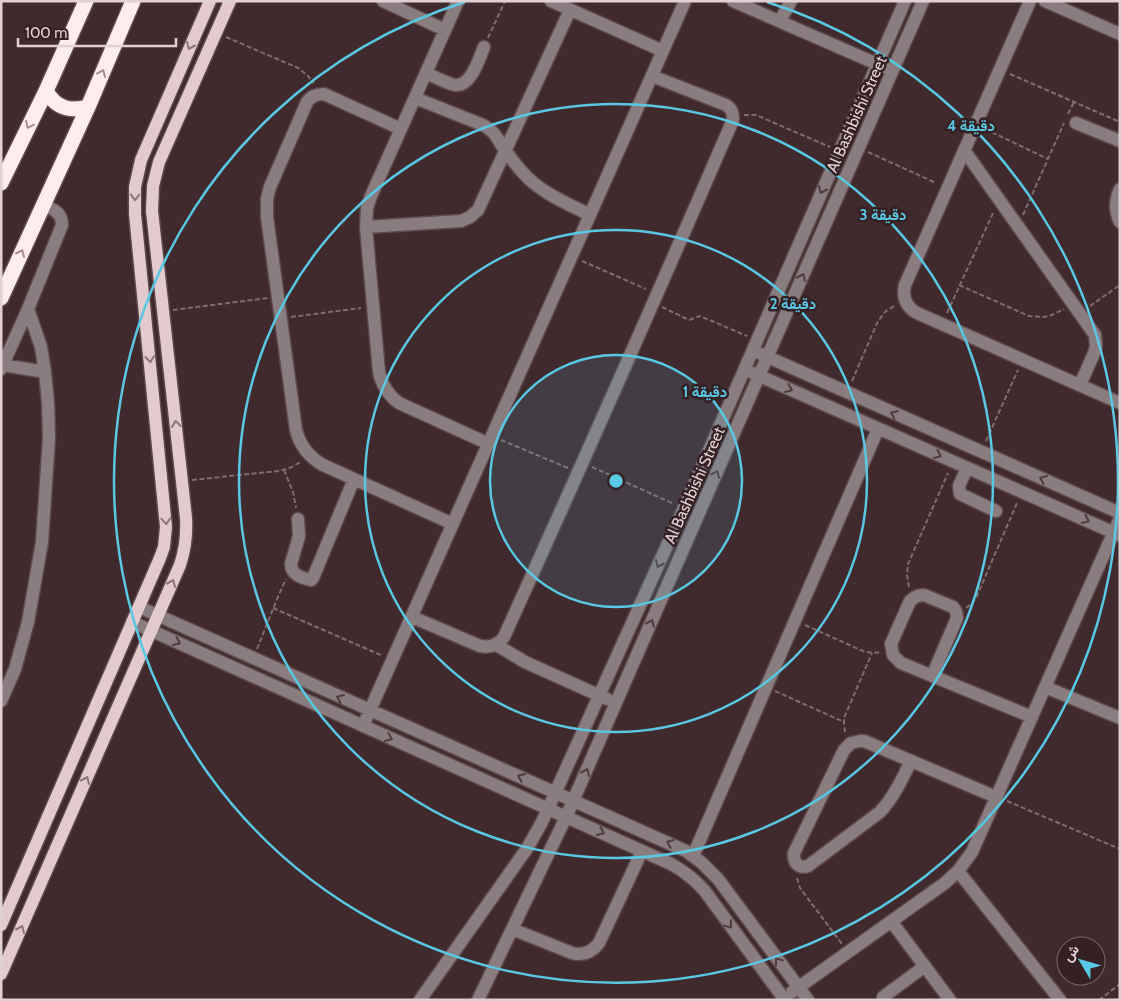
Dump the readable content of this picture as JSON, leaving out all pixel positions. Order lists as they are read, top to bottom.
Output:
{
  "streets": {
    "street": ["Al Bashbishi Street"]
  },
  "scale_bar": "100 m",
  "north": "top left",
  "rings": [
    "4 دقيقة",
    "3 دقيقة",
    "2 دقيقة",
    "1 دقيقة"
  ]
}
